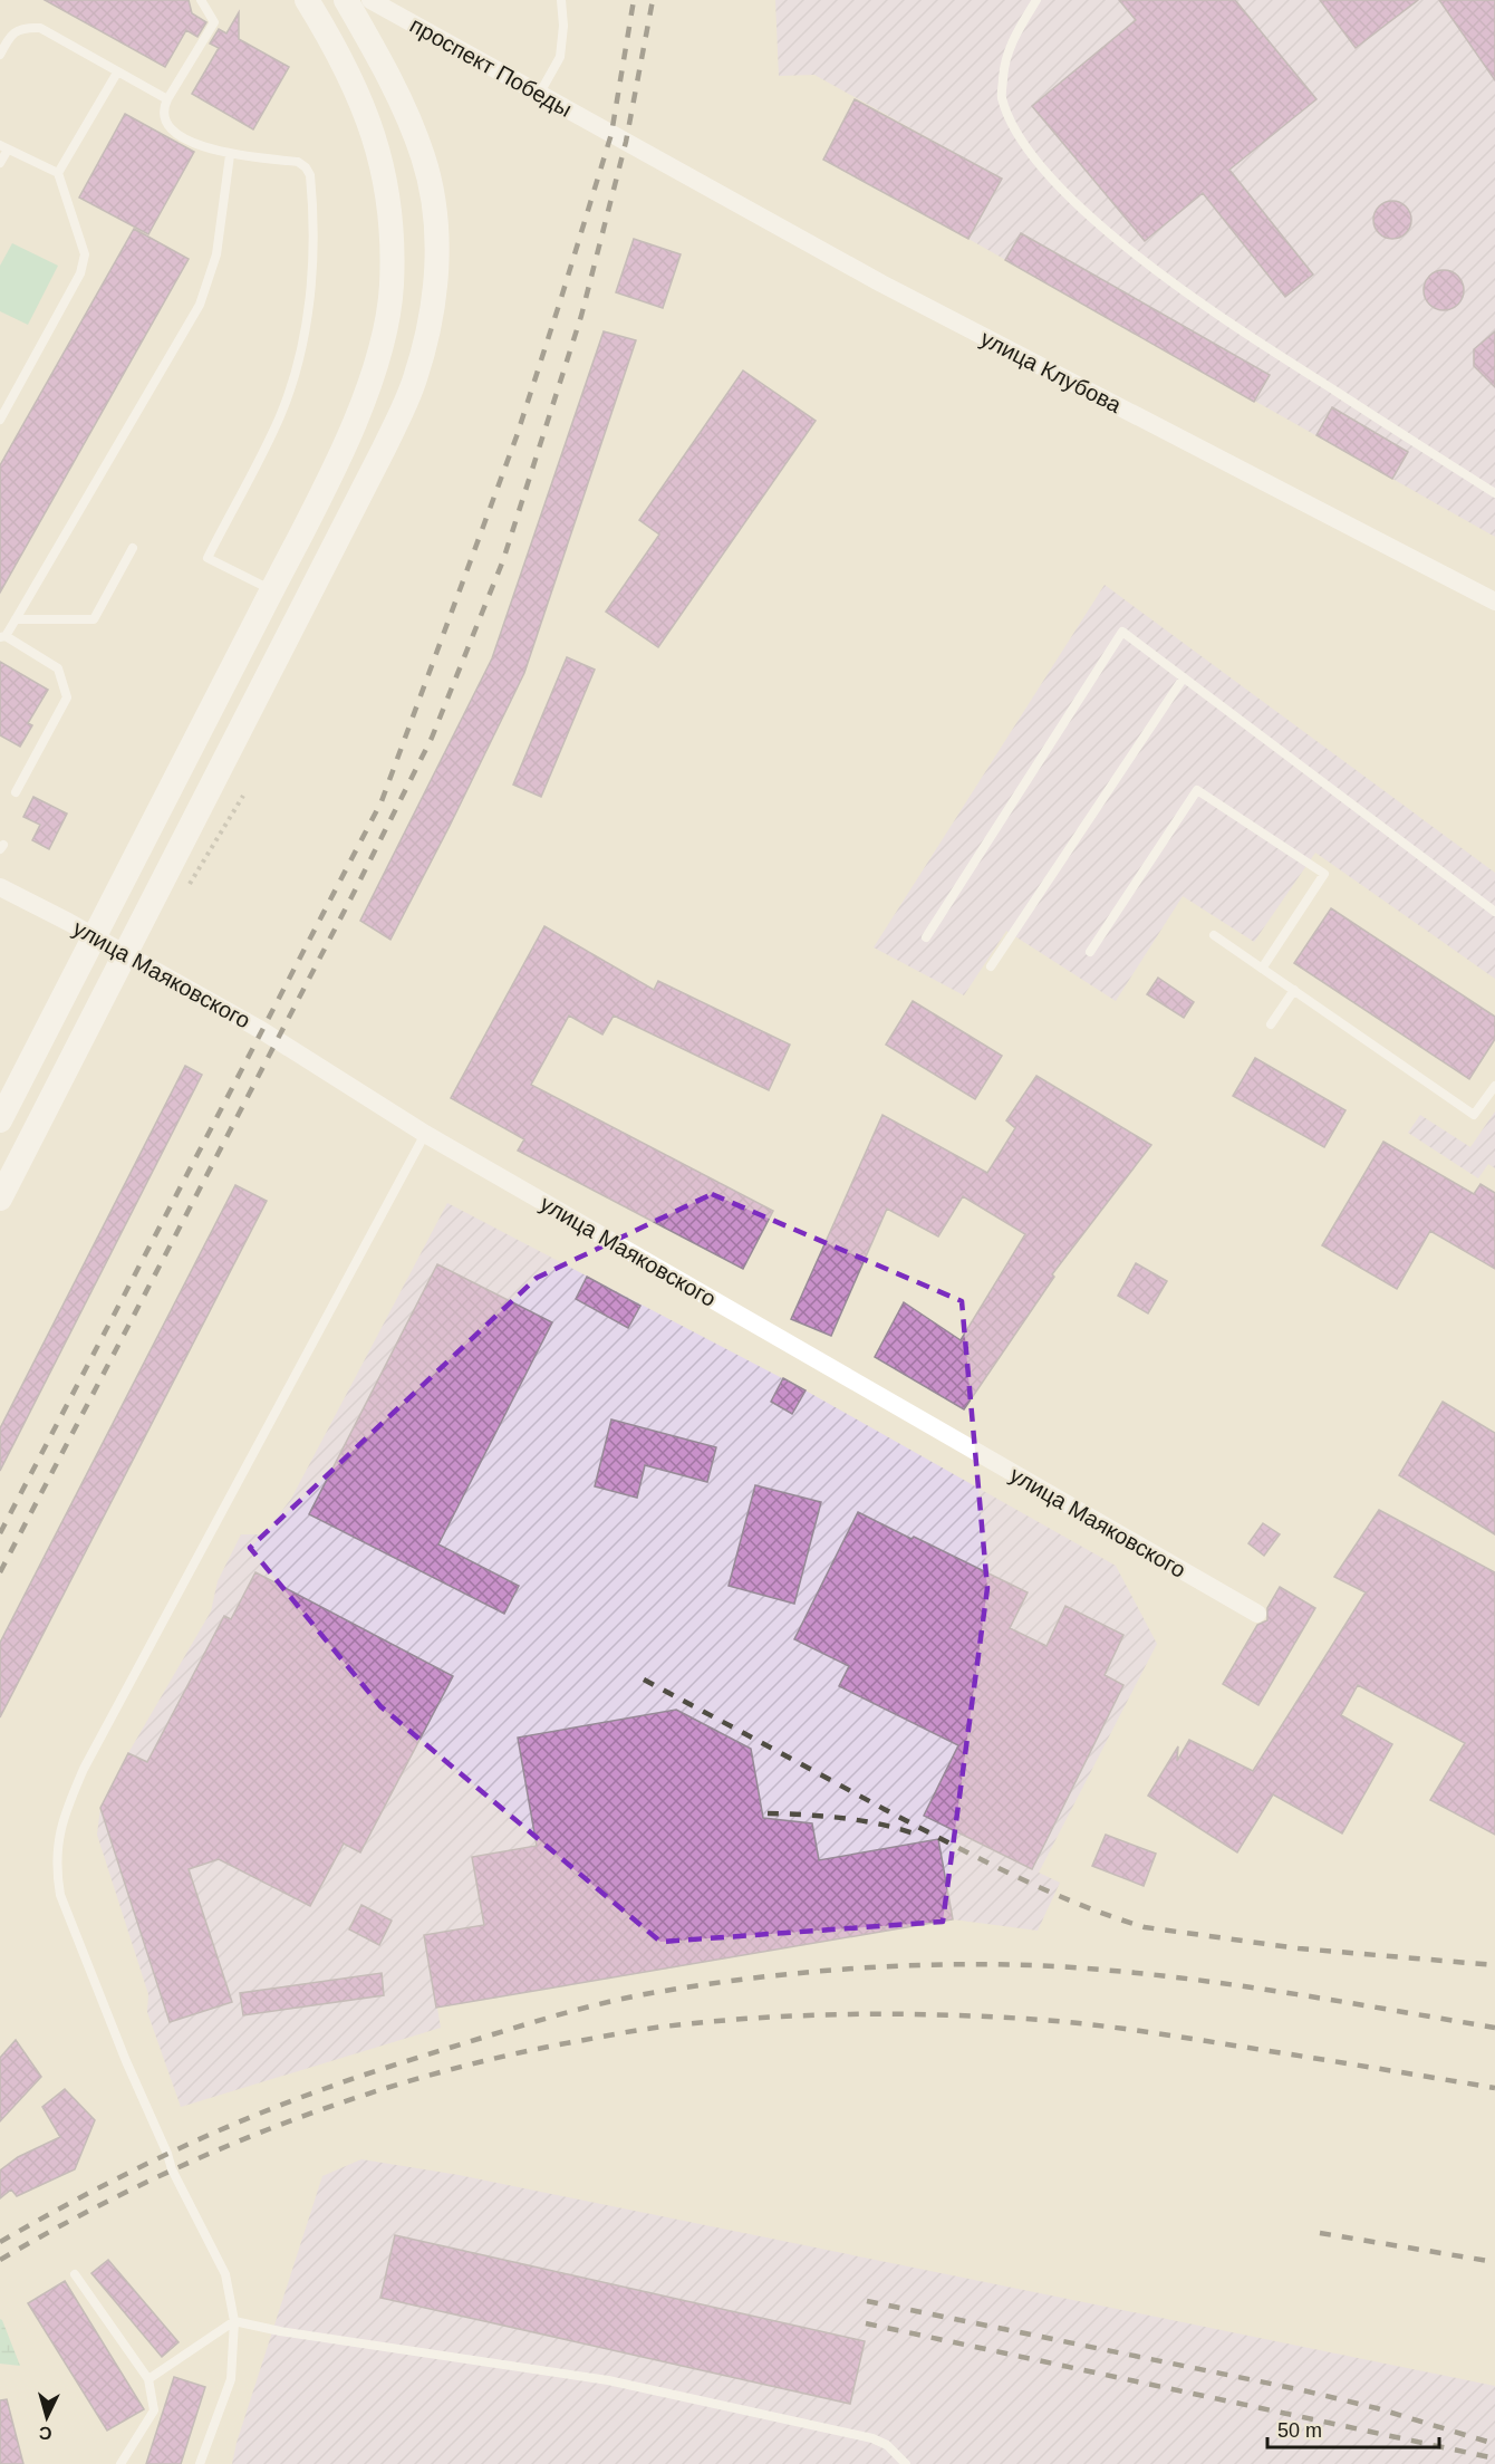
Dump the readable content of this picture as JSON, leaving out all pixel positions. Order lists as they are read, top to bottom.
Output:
{
  "streets": {
    "street": ["проспект Победы", "улица Клубова", "улица Маяковского"]
  },
  "crossings": [
    ["проспект Победы", "улица Клубова"]
  ],
  "scale_bar": "50 m",
  "north": "bottom"
}
